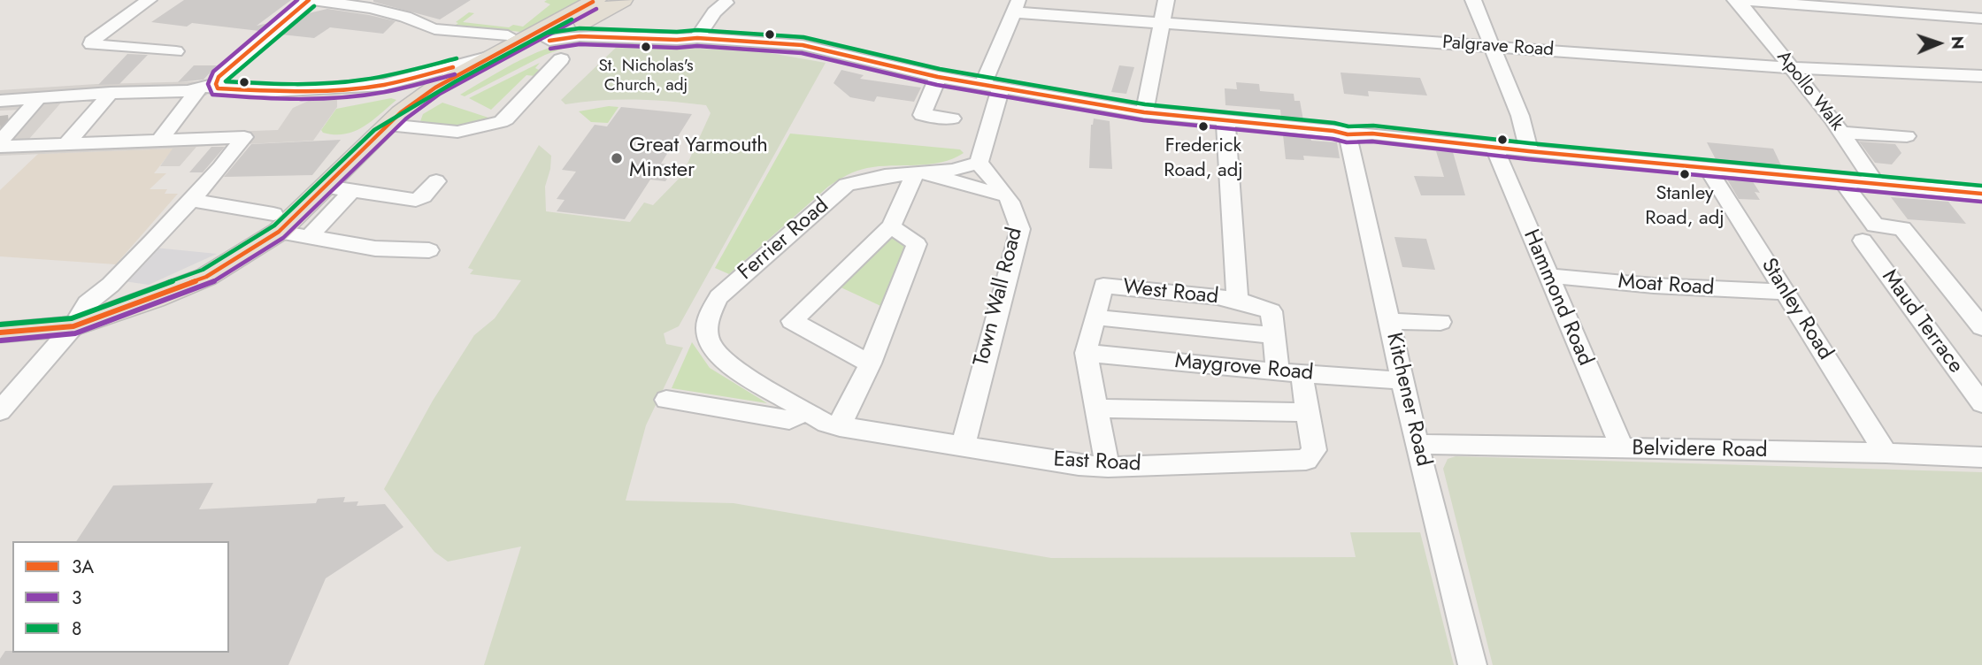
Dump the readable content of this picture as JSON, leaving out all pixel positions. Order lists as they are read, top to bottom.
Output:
{
  "streets": {
    "street": [
      "Palgrave Road",
      "Apollo Walk",
      "Ferrier Road",
      "Moat Road",
      "West Road",
      "Town Wall Road",
      "Hammond Road",
      "Stanley Road",
      "Maud Terrace",
      "Maygrove Road",
      "Kitchener Road",
      "Belvidere Road",
      "East Road"
    ]
  },
  "crossings": [
    ["Palgrave Road", "Apollo Walk"],
    ["Ferrier Road", "Town Wall Road"],
    ["Ferrier Road", "East Road"],
    ["Moat Road", "Hammond Road"],
    ["Moat Road", "Stanley Road"],
    ["West Road", "Maygrove Road"],
    ["West Road", "East Road"],
    ["Town Wall Road", "East Road"],
    ["Hammond Road", "Belvidere Road"],
    ["Stanley Road", "Belvidere Road"],
    ["Maygrove Road", "Kitchener Road"],
    ["Maygrove Road", "East Road"],
    ["Kitchener Road", "Belvidere Road"]
  ],
  "places": [
    "St. Nicholas's Church, adj",
    "Frederick Road, adj",
    "Great Yarmouth Minster",
    "Stanley Road, adj"
  ],
  "lines": ["transit line 3A", "transit line 3", "transit line 8"],
  "legend": ["3A", "3", "8"],
  "north": "right"
}
